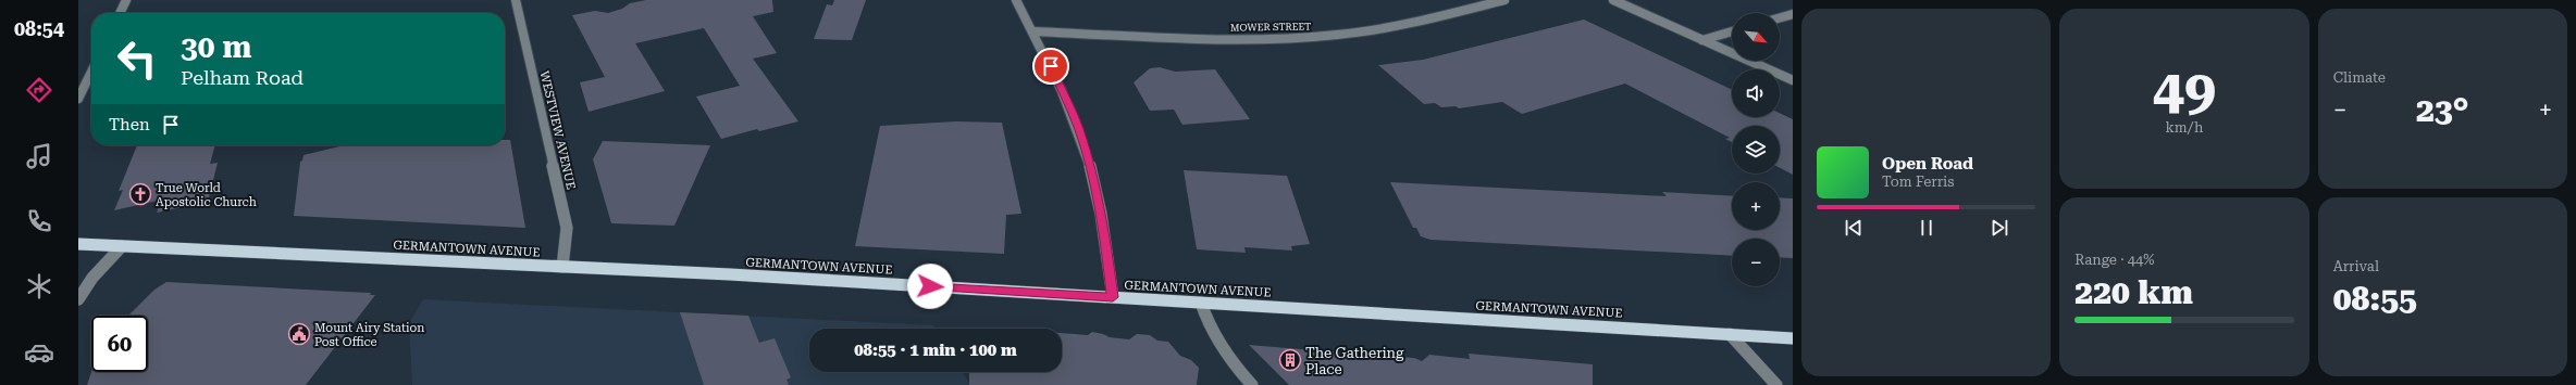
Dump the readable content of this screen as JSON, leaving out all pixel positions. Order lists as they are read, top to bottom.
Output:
{
  "streets": {
    "main road": ["GERMANTOWN AVENUE"],
    "street": ["MOWER STREET", "WESTVIEW AVENUE"]
  },
  "crossings": [
    ["WESTVIEW AVENUE", "GERMANTOWN AVENUE"]
  ],
  "places": {
    "church": ["True World Apostolic Church"],
    "public building": ["Mount Airy Station Post Office"],
    "building": ["The Gathering Place"]
  },
  "north": "bottom right",
  "page": {
    "tabs": "08:54",
    "tile": [
      ["49", "km/h"],
      "Climate",
      ["Range · 44%", "220 km"],
      ["Arrival", "08:55"]
    ],
    "map_buttons": ["+", "−"],
    "turn": ["30 m", "Pelham Road"],
    "heat": ["−", "23°", "+"],
    "then": "Then",
    "song": ["Open Road", "Tom Ferris"],
    "limit": "60",
    "trip": "08:55 · 1 min · 100 m"
  }
}
